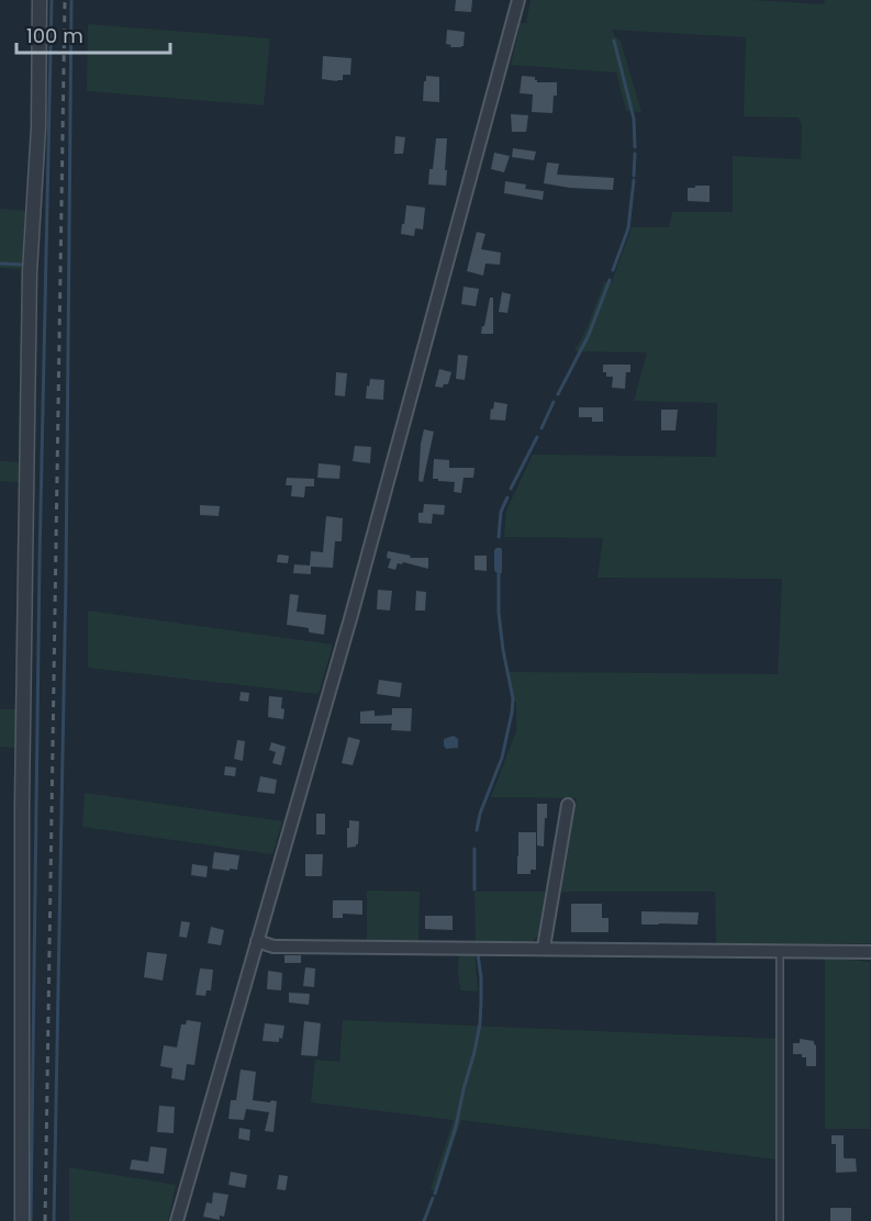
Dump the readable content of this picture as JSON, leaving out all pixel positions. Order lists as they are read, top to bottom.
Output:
{
  "scale_bar": "100 m"
}
